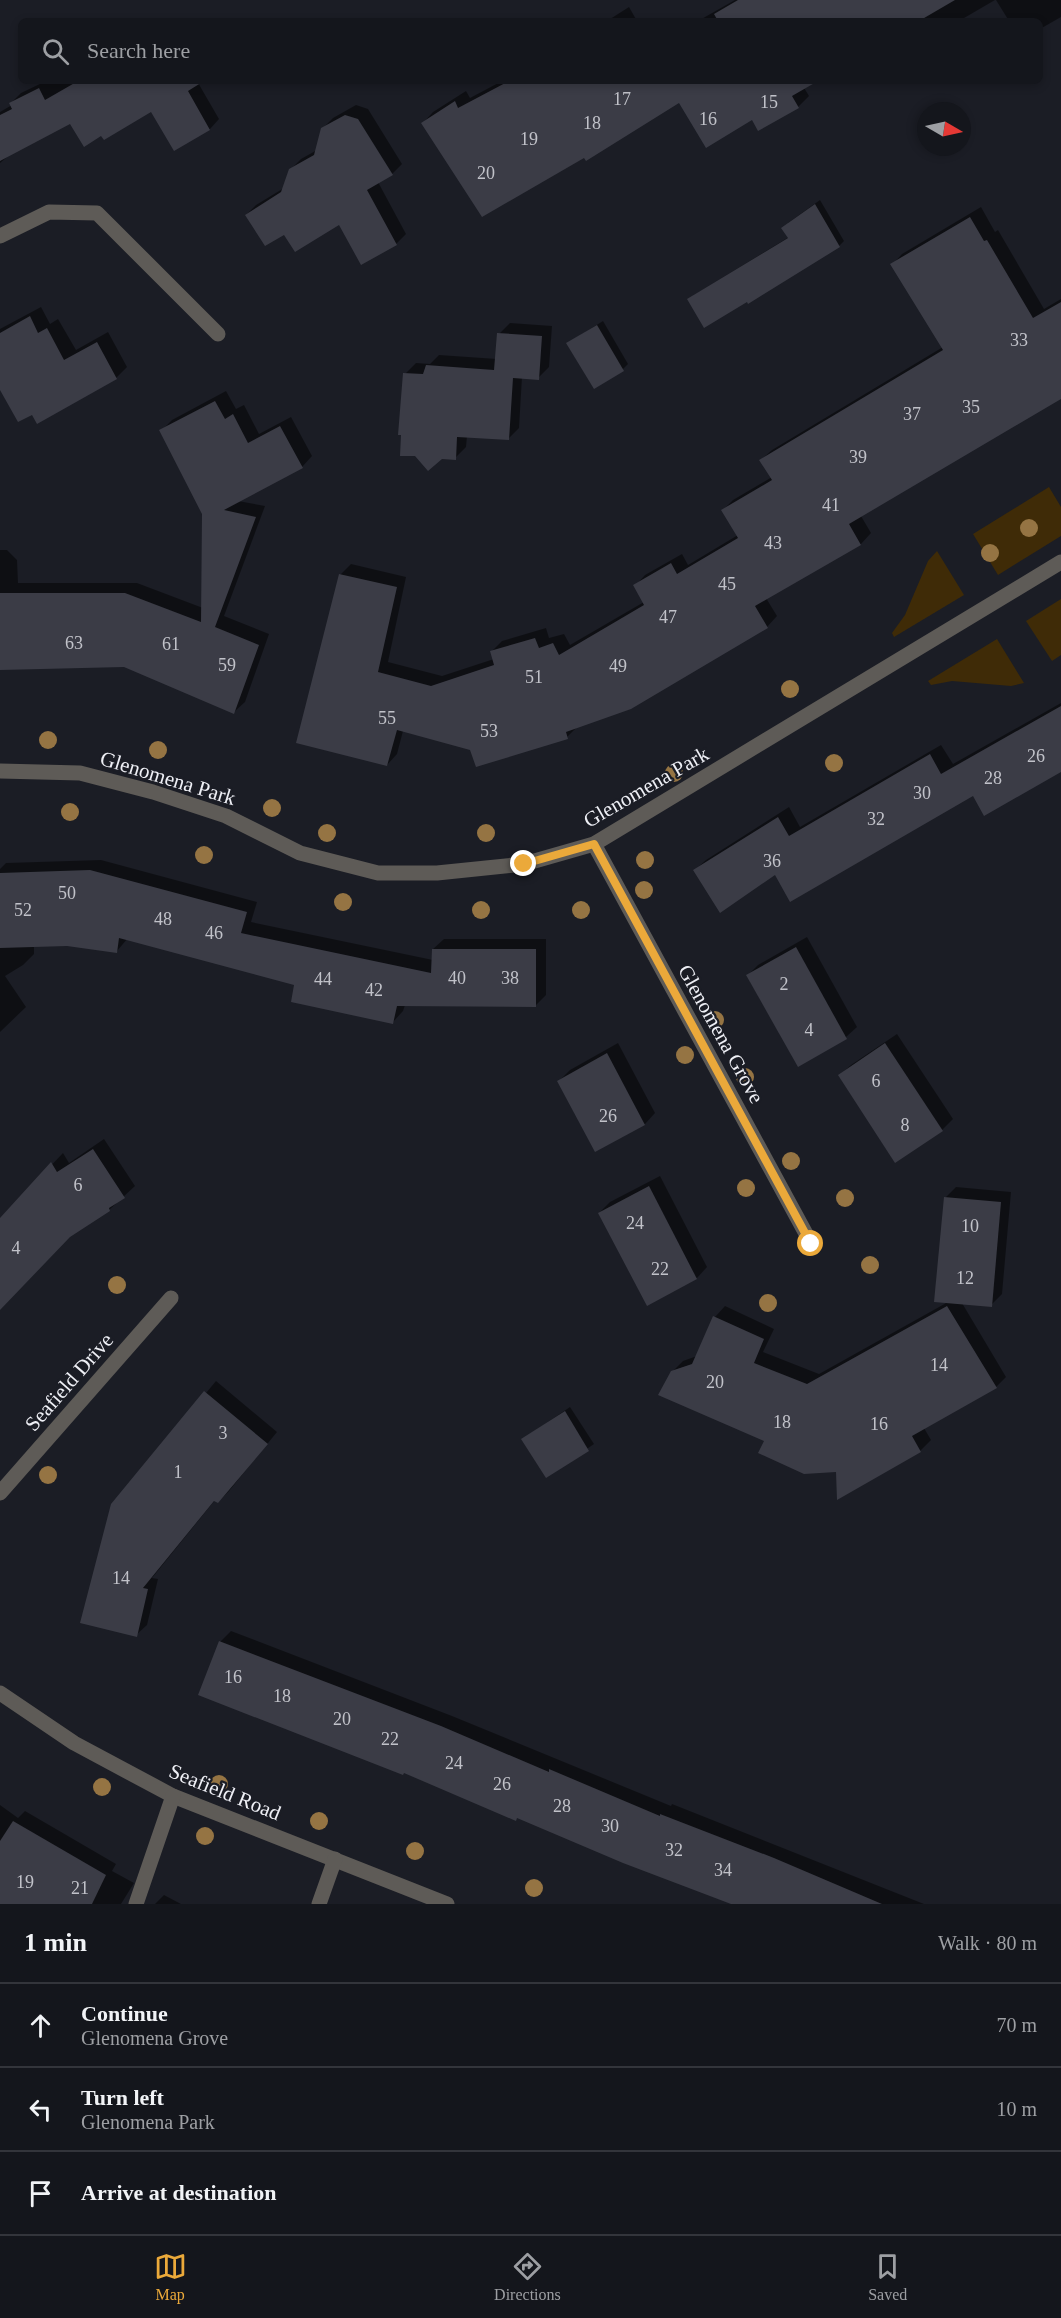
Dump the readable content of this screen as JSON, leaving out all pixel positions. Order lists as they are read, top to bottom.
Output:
{
  "streets": {
    "street": [
      "Glenomena Park",
      "Glenomena Grove",
      "Seafield Drive",
      "Seafield Road"
    ]
  },
  "crossings": [
    ["Glenomena Park", "Glenomena Grove"]
  ],
  "house_numbers": [
    "17",
    "15",
    "16",
    "18",
    "19",
    "20",
    "33",
    "35",
    "37",
    "39",
    "41",
    "43",
    "45",
    "47",
    "63",
    "61",
    "59",
    "49",
    "51",
    "55",
    "53",
    "26",
    "28",
    "30",
    "32",
    "36",
    "50",
    "52",
    "48",
    "46",
    "40",
    "38",
    "44",
    "2",
    "42",
    "4",
    "6",
    "26",
    "8",
    "6",
    "24",
    "10",
    "4",
    "22",
    "12",
    "14",
    "20",
    "18",
    "16",
    "3",
    "1",
    "14",
    "16",
    "18",
    "20",
    "22",
    "24",
    "26",
    "28",
    "30",
    "32",
    "34",
    "19",
    "21"
  ],
  "north": "right",
  "page": {
    "search": "Search here",
    "heading": ["1 min", "Walk · 80 m"],
    "list": [
      ["Continue", "Glenomena Grove", "70 m"],
      ["Turn left", "Glenomena Park", "10 m"],
      "Arrive at destination"
    ],
    "nav": ["Map", "Directions", "Saved"]
  }
}
